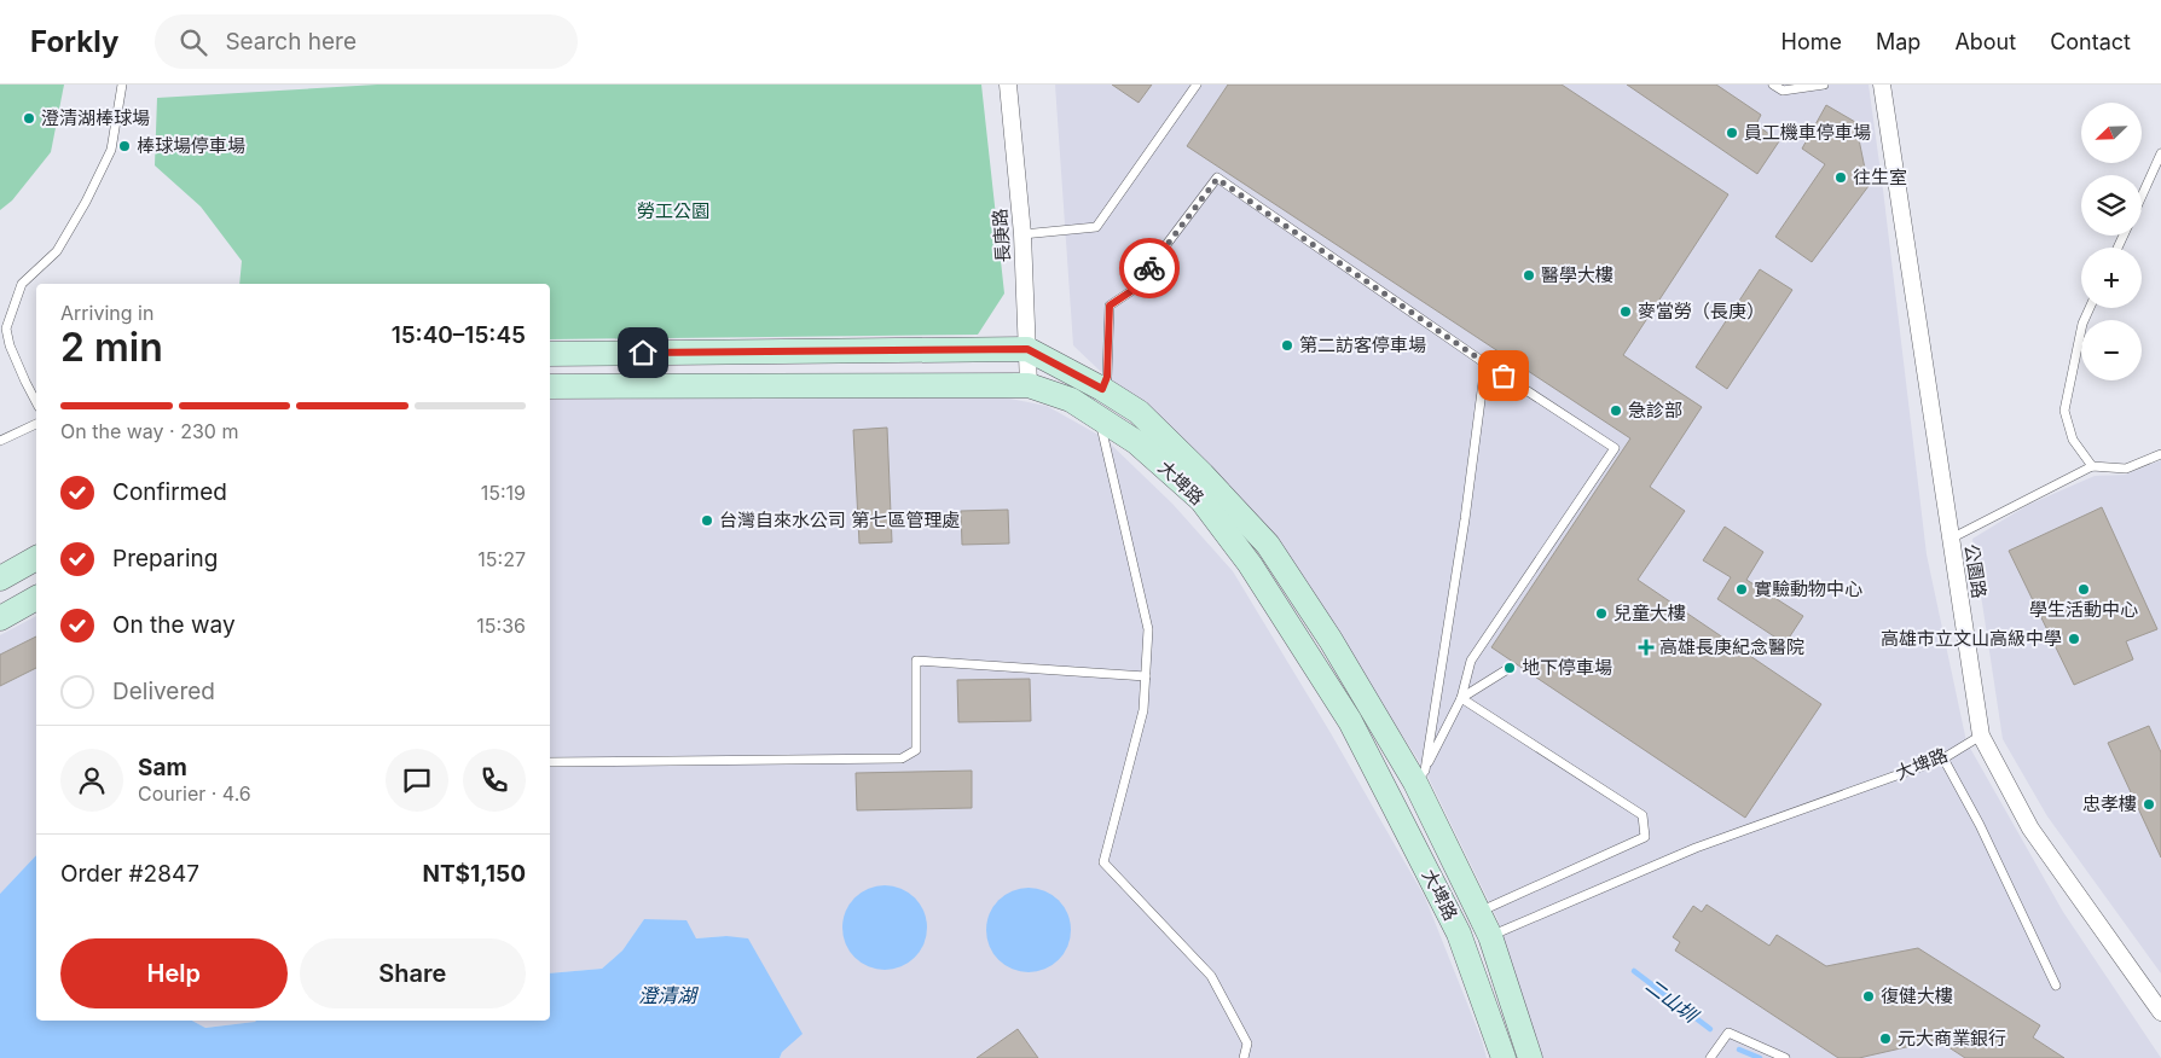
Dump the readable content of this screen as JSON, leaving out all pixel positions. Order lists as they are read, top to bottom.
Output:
{
  "streets": {
    "main road": ["大埤路"],
    "street": ["長庚路", "公園路"]
  },
  "crossings": [
    ["長庚路", "大埤路"],
    ["大埤路", "公園路"]
  ],
  "water": ["澄清湖", "二山圳"],
  "parks": ["勞工公園"],
  "places": {
    "other": [
      "澄清湖棒球場",
      "員工機車停車場",
      "棒球場停車場",
      "往生室",
      "醫學大樓",
      "麥當勞（長庚）",
      "第二訪客停車場",
      "急診部",
      "台灣自來水公司 第七區管理處",
      "實驗動物中心",
      "學生活動中心",
      "兒童大樓",
      "高雄市立文山高級中學",
      "地下停車場",
      "忠孝樓",
      "復健大樓",
      "元大商業銀行"
    ],
    "health": ["高雄長庚紀念醫院"]
  },
  "north": "bottom left",
  "page": {
    "header": "Forkly",
    "search": "Search here",
    "nav": [
      "Home",
      "Map",
      "About",
      "Contact"
    ],
    "map_buttons": ["+", "−"],
    "heading": ["2 min", "Arriving in", "15:40–15:45"],
    "panel": [
      "Sam",
      "Courier · 4.6",
      "Order #2847",
      "NT$1,150"
    ],
    "bar": "On the way · 230 m",
    "list": [
      ["Confirmed", "15:19"],
      ["Preparing", "15:27"],
      ["On the way", "15:36"],
      "Delivered"
    ],
    "buttons": ["Help", "Share"]
  }
}
